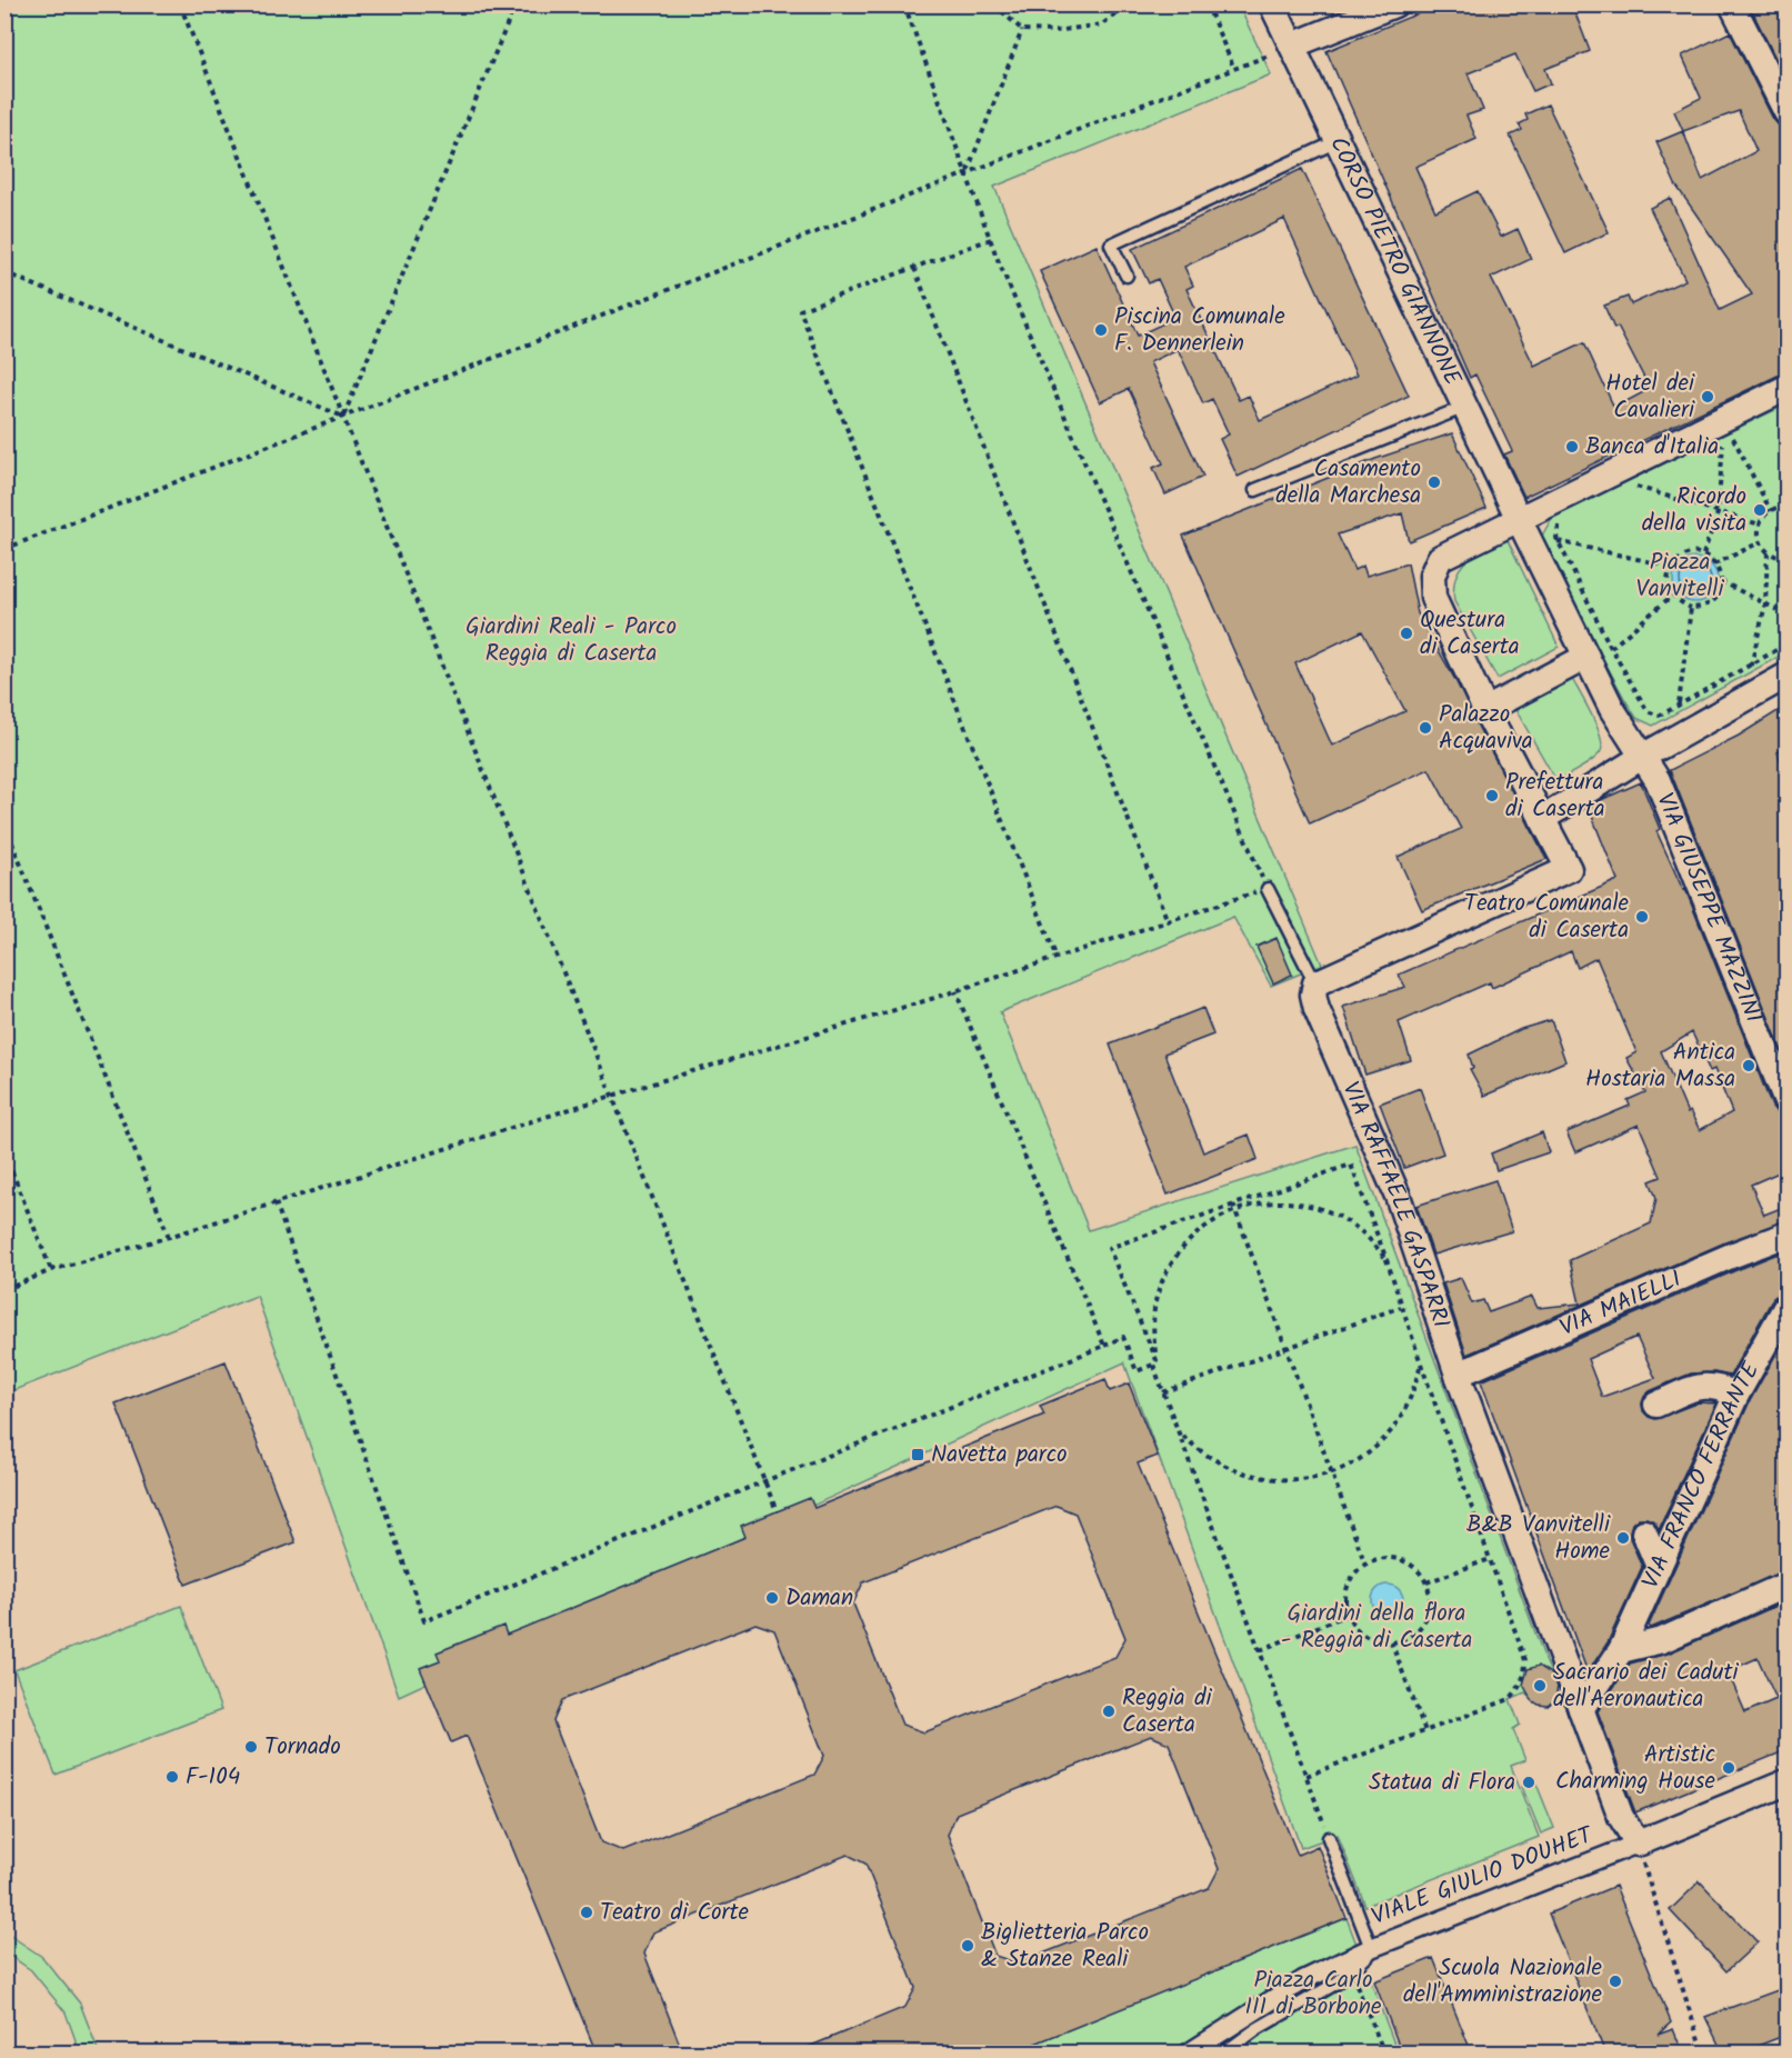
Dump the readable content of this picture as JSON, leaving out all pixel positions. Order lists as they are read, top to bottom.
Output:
{
  "streets": {
    "street": [
      "CORSO PIETRO GIANNONE",
      "VIA GIUSEPPE MAZZINI",
      "VIA RAFFAELE GASPARRI",
      "VIA MAIELLI",
      "VIA FRANCO FERRANTE",
      "VIALE GIULIO DOUHET"
    ]
  },
  "crossings": [
    ["CORSO PIETRO GIANNONE", "VIA GIUSEPPE MAZZINI"],
    ["VIA RAFFAELE GASPARRI", "VIA MAIELLI"],
    ["VIA RAFFAELE GASPARRI", "VIA FRANCO FERRANTE"],
    ["VIA RAFFAELE GASPARRI", "VIALE GIULIO DOUHET"]
  ],
  "parks": [
    "Piazza Vanvitelli",
    "Giardini Reali - Parco Reggia di Caserta",
    "Giardini della flora - Reggia di Caserta",
    "Piazza Carlo III di Borbone"
  ],
  "places": {
    "other": [
      "Piscina Comunale F. Dennerlein",
      "Hotel dei Cavalieri",
      "Banca d'Italia",
      "Casamento della Marchesa",
      "Ricordo della visita",
      "Questura di Caserta",
      "Palazzo Acquaviva",
      "Prefettura di Caserta",
      "Teatro Comunale di Caserta",
      "Antica Hostaria Massa",
      "B&B Vanvitelli Home",
      "Daman",
      "Sacrario dei Caduti dell'Aeronautica",
      "Reggia di Caserta",
      "Tornado",
      "Artistic Charming House",
      "F-104",
      "Statua di Flora",
      "Teatro di Corte",
      "Biglietteria Parco & Stanze Reali",
      "Scuola Nazionale dell'Amministrazione"
    ],
    "transit": ["Navetta parco"]
  }
}
